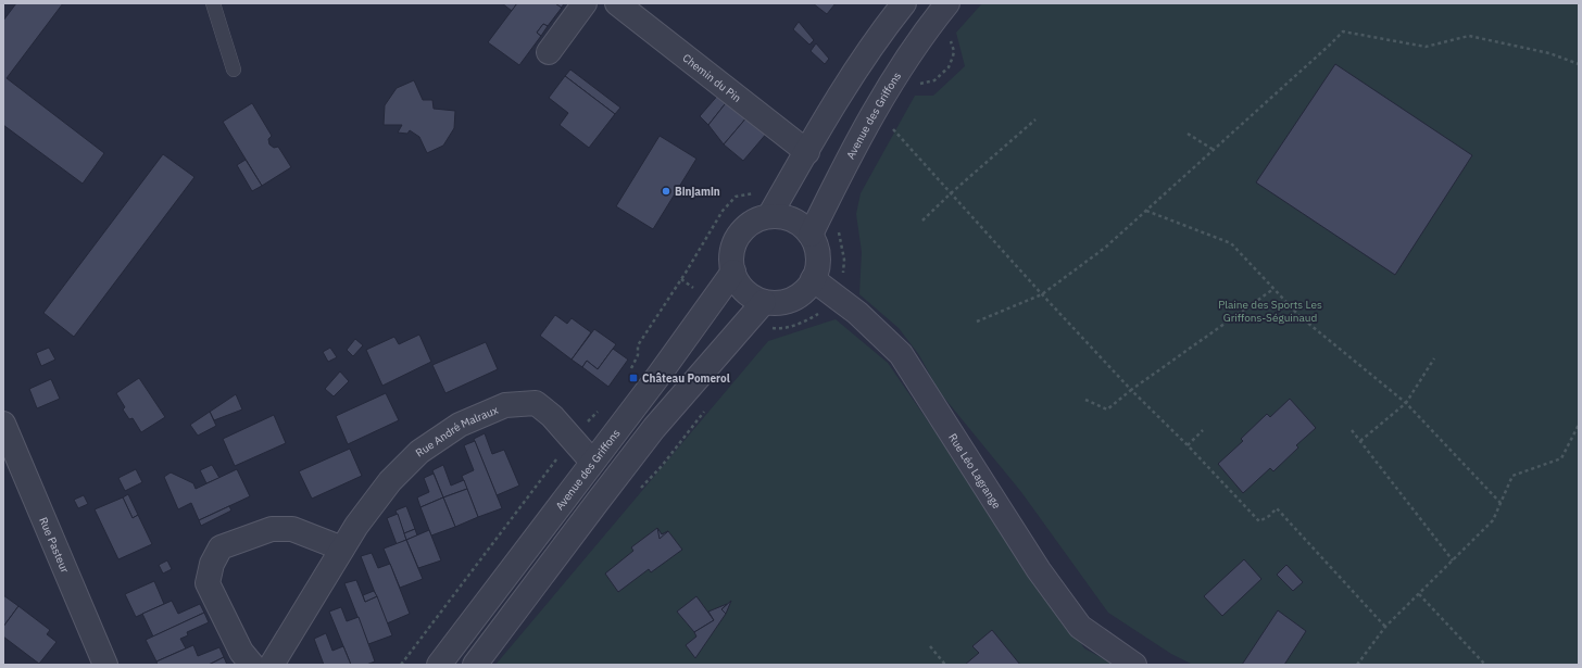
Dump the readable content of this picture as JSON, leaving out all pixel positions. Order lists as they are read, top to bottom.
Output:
{
  "streets": {
    "street": [
      "Chemin du Pin",
      "Avenue des Griffons",
      "Rue André Malraux",
      "Rue Léo Lagrange",
      "Rue Pasteur"
    ]
  },
  "crossings": [
    ["Avenue des Griffons", "Rue André Malraux"],
    ["Avenue des Griffons", "Rue Léo Lagrange"]
  ],
  "parks": ["Plaine des Sports Les Griffons-Séguinaud"],
  "places": {
    "other": ["Binjamin"],
    "transit": ["Château Pomerol"]
  }
}
